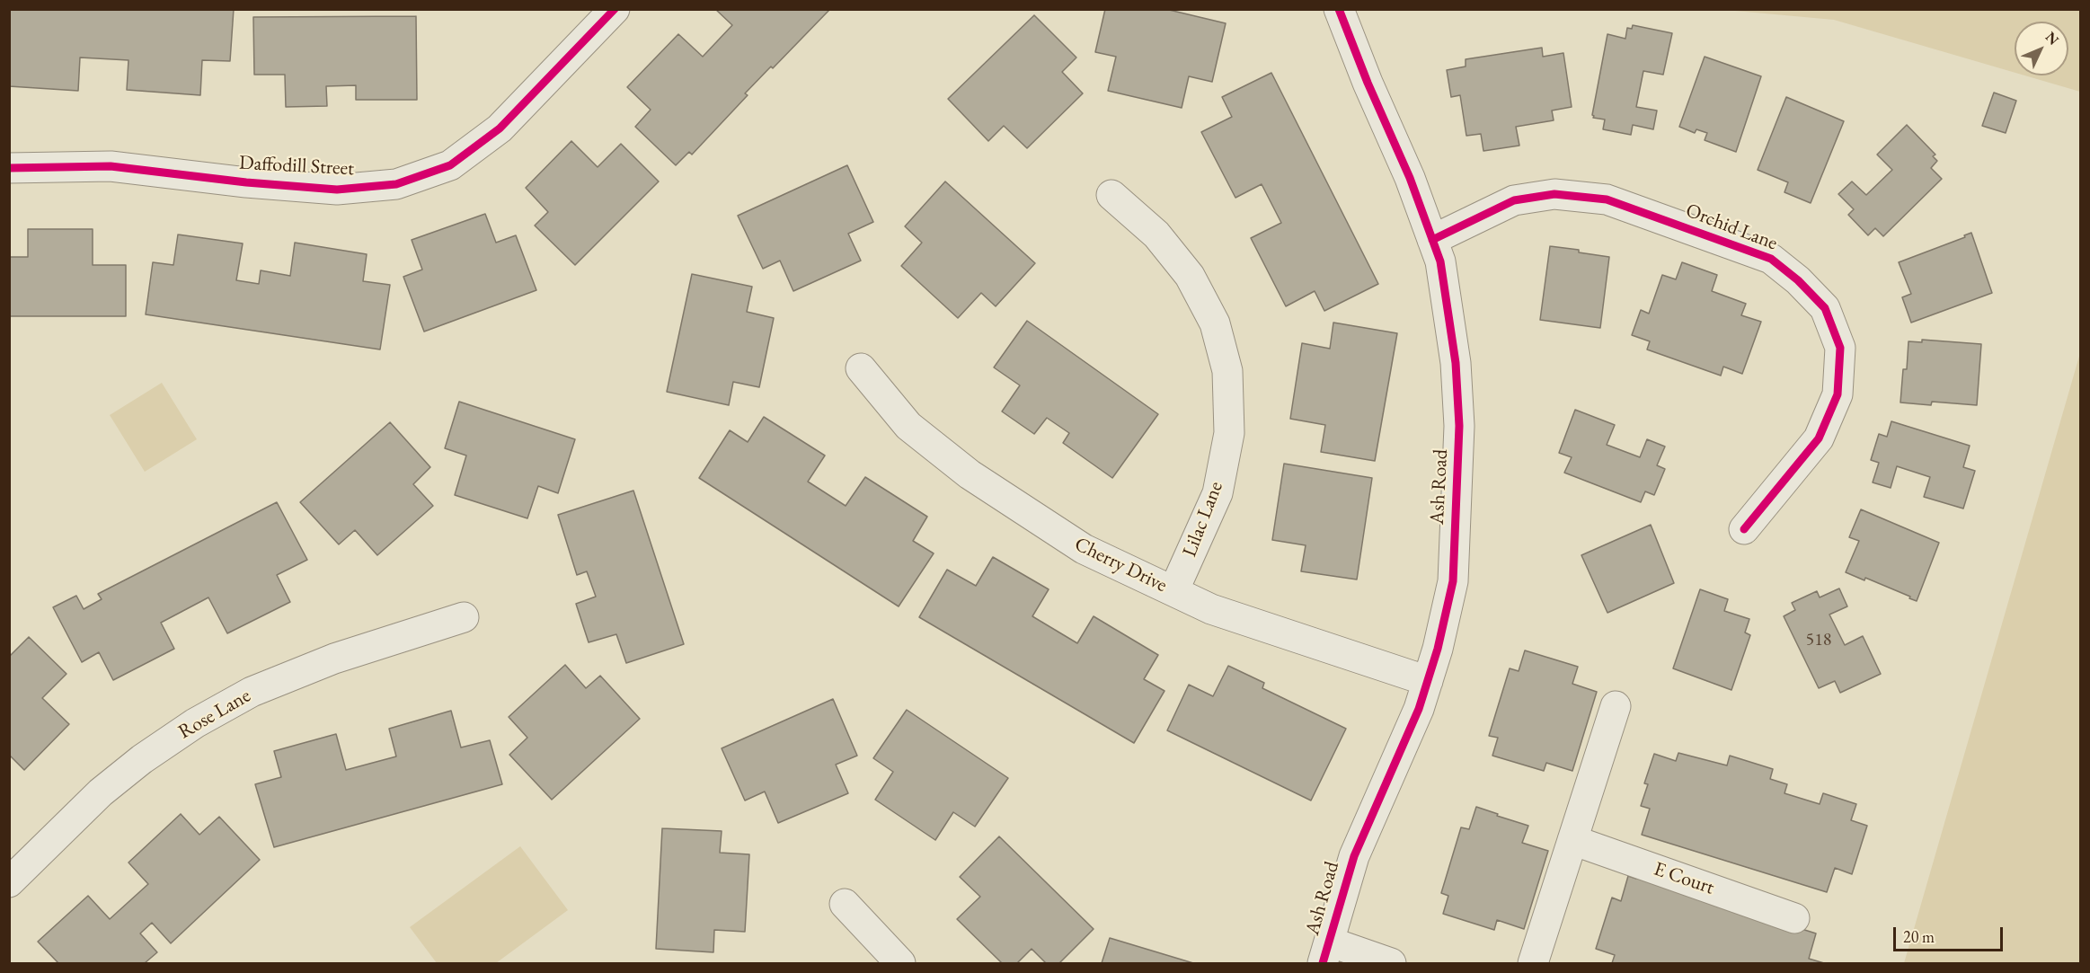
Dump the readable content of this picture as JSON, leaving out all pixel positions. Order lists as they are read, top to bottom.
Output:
{
  "streets": {
    "street": [
      "Daffodill Street",
      "Orchid Lane",
      "Ash Road",
      "Lilac Lane",
      "Cherry Drive",
      "Rose Lane",
      "E Court"
    ]
  },
  "crossings": [
    ["Orchid Lane", "Ash Road"],
    ["Ash Road", "Cherry Drive"],
    ["Lilac Lane", "Cherry Drive"]
  ],
  "house_numbers": ["518"],
  "scale_bar": "20 m",
  "north": "top right"
}
